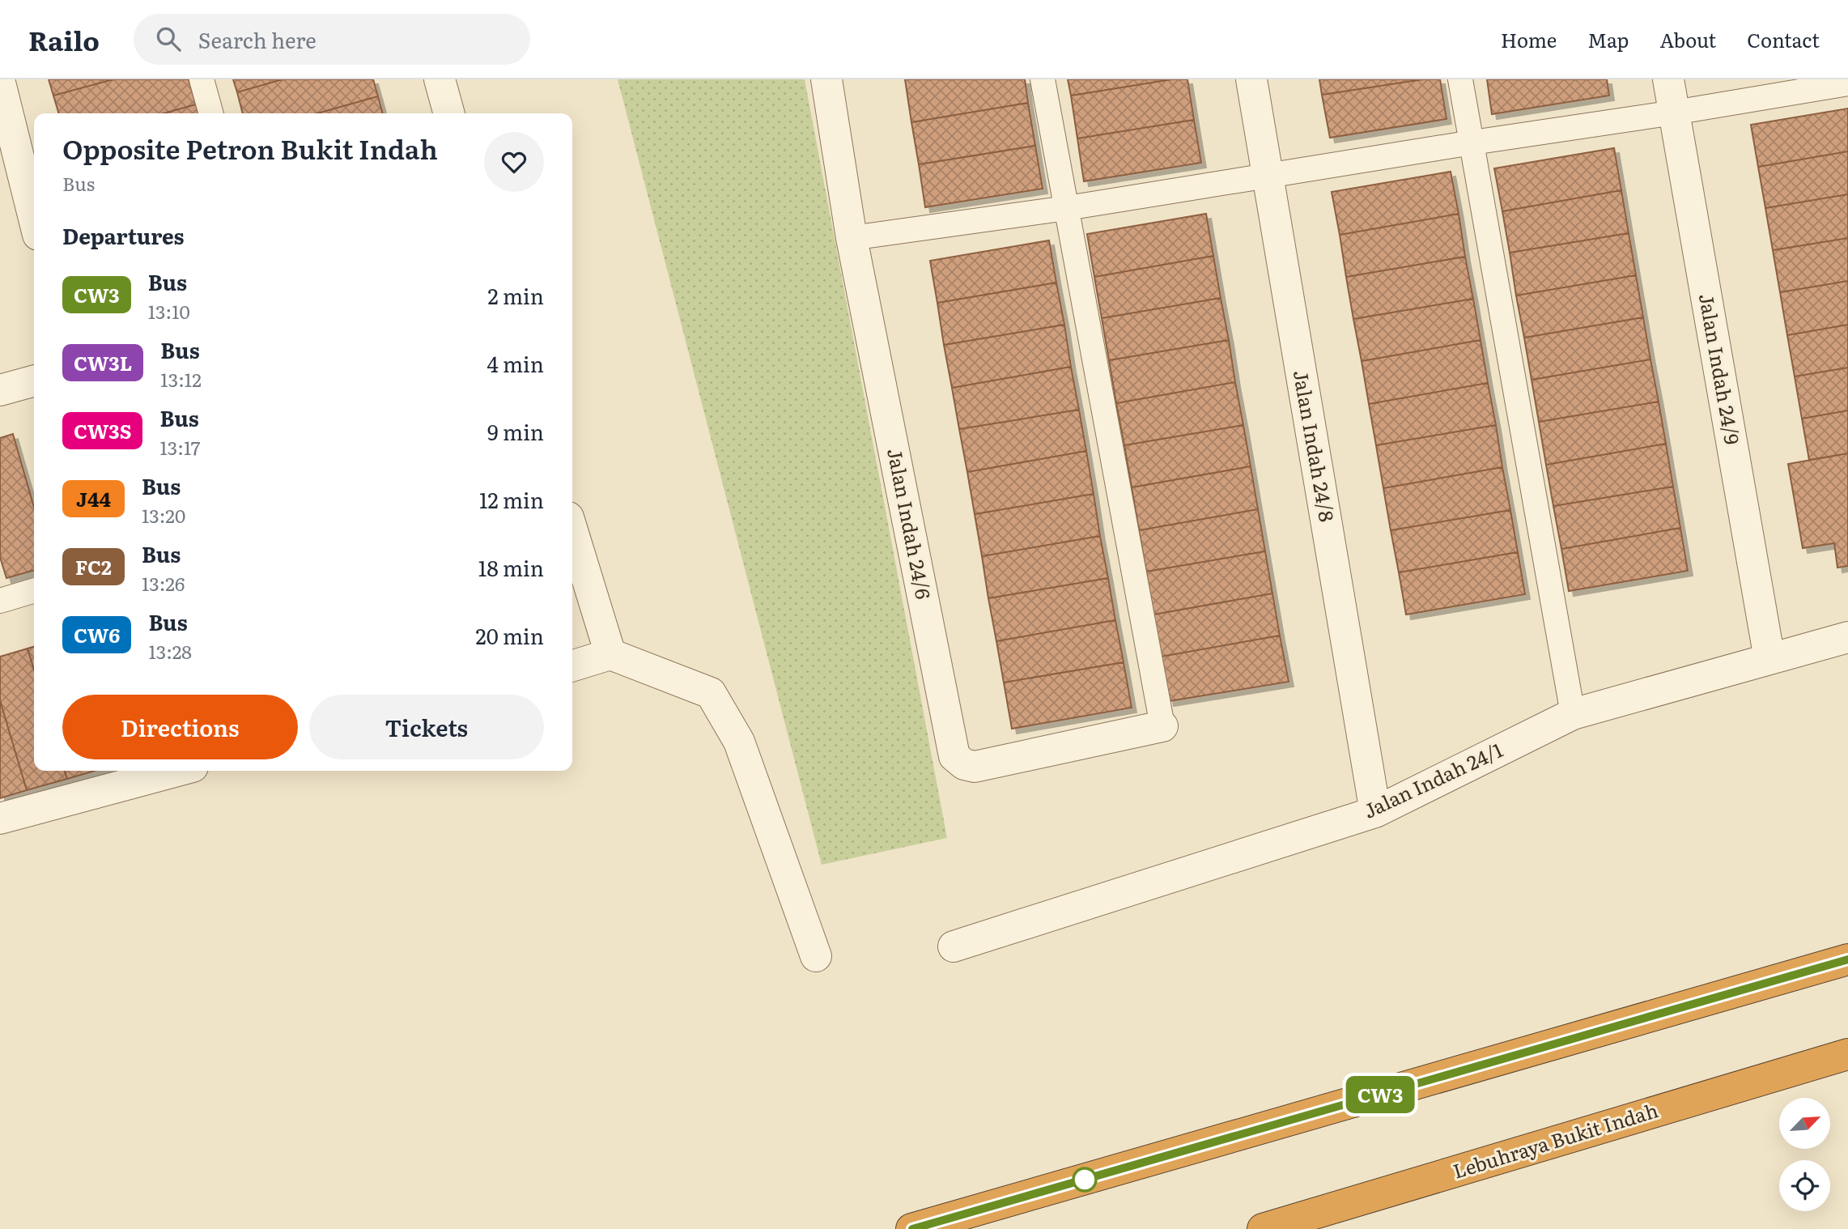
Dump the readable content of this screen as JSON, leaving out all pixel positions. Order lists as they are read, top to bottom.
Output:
{
  "streets": {
    "highway": ["Lebuhraya Bukit Indah"],
    "street": [
      "Jalan Indah 24/9",
      "Jalan Indah 24/8",
      "Jalan Indah 24/6",
      "Jalan Indah 24/1"
    ]
  },
  "crossings": [
    ["Jalan Indah 24/9", "Jalan Indah 24/1"],
    ["Jalan Indah 24/8", "Jalan Indah 24/1"]
  ],
  "lines": ["bus line CW3"],
  "north": "top right",
  "page": {
    "header": "Railo",
    "search": "Search here",
    "nav": [
      "Home",
      "Map",
      "About",
      "Contact"
    ],
    "on_map": "CW3",
    "heading": [
      ["Opposite Petron Bukit Indah", "Bus"],
      "Departures"
    ],
    "list": [
      {
        "mark": "CW3",
        "name": "Bus",
        "note": "13:10",
        "value": "2 min"
      },
      {
        "mark": "CW3L",
        "name": "Bus",
        "note": "13:12",
        "value": "4 min"
      },
      {
        "mark": "CW3S",
        "name": "Bus",
        "note": "13:17",
        "value": "9 min"
      },
      {
        "mark": "J44",
        "name": "Bus",
        "note": "13:20",
        "value": "12 min"
      },
      {
        "mark": "FC2",
        "name": "Bus",
        "note": "13:26",
        "value": "18 min"
      },
      {
        "mark": "CW6",
        "name": "Bus",
        "note": "13:28",
        "value": "20 min"
      }
    ],
    "buttons": ["Directions", "Tickets"]
  }
}
